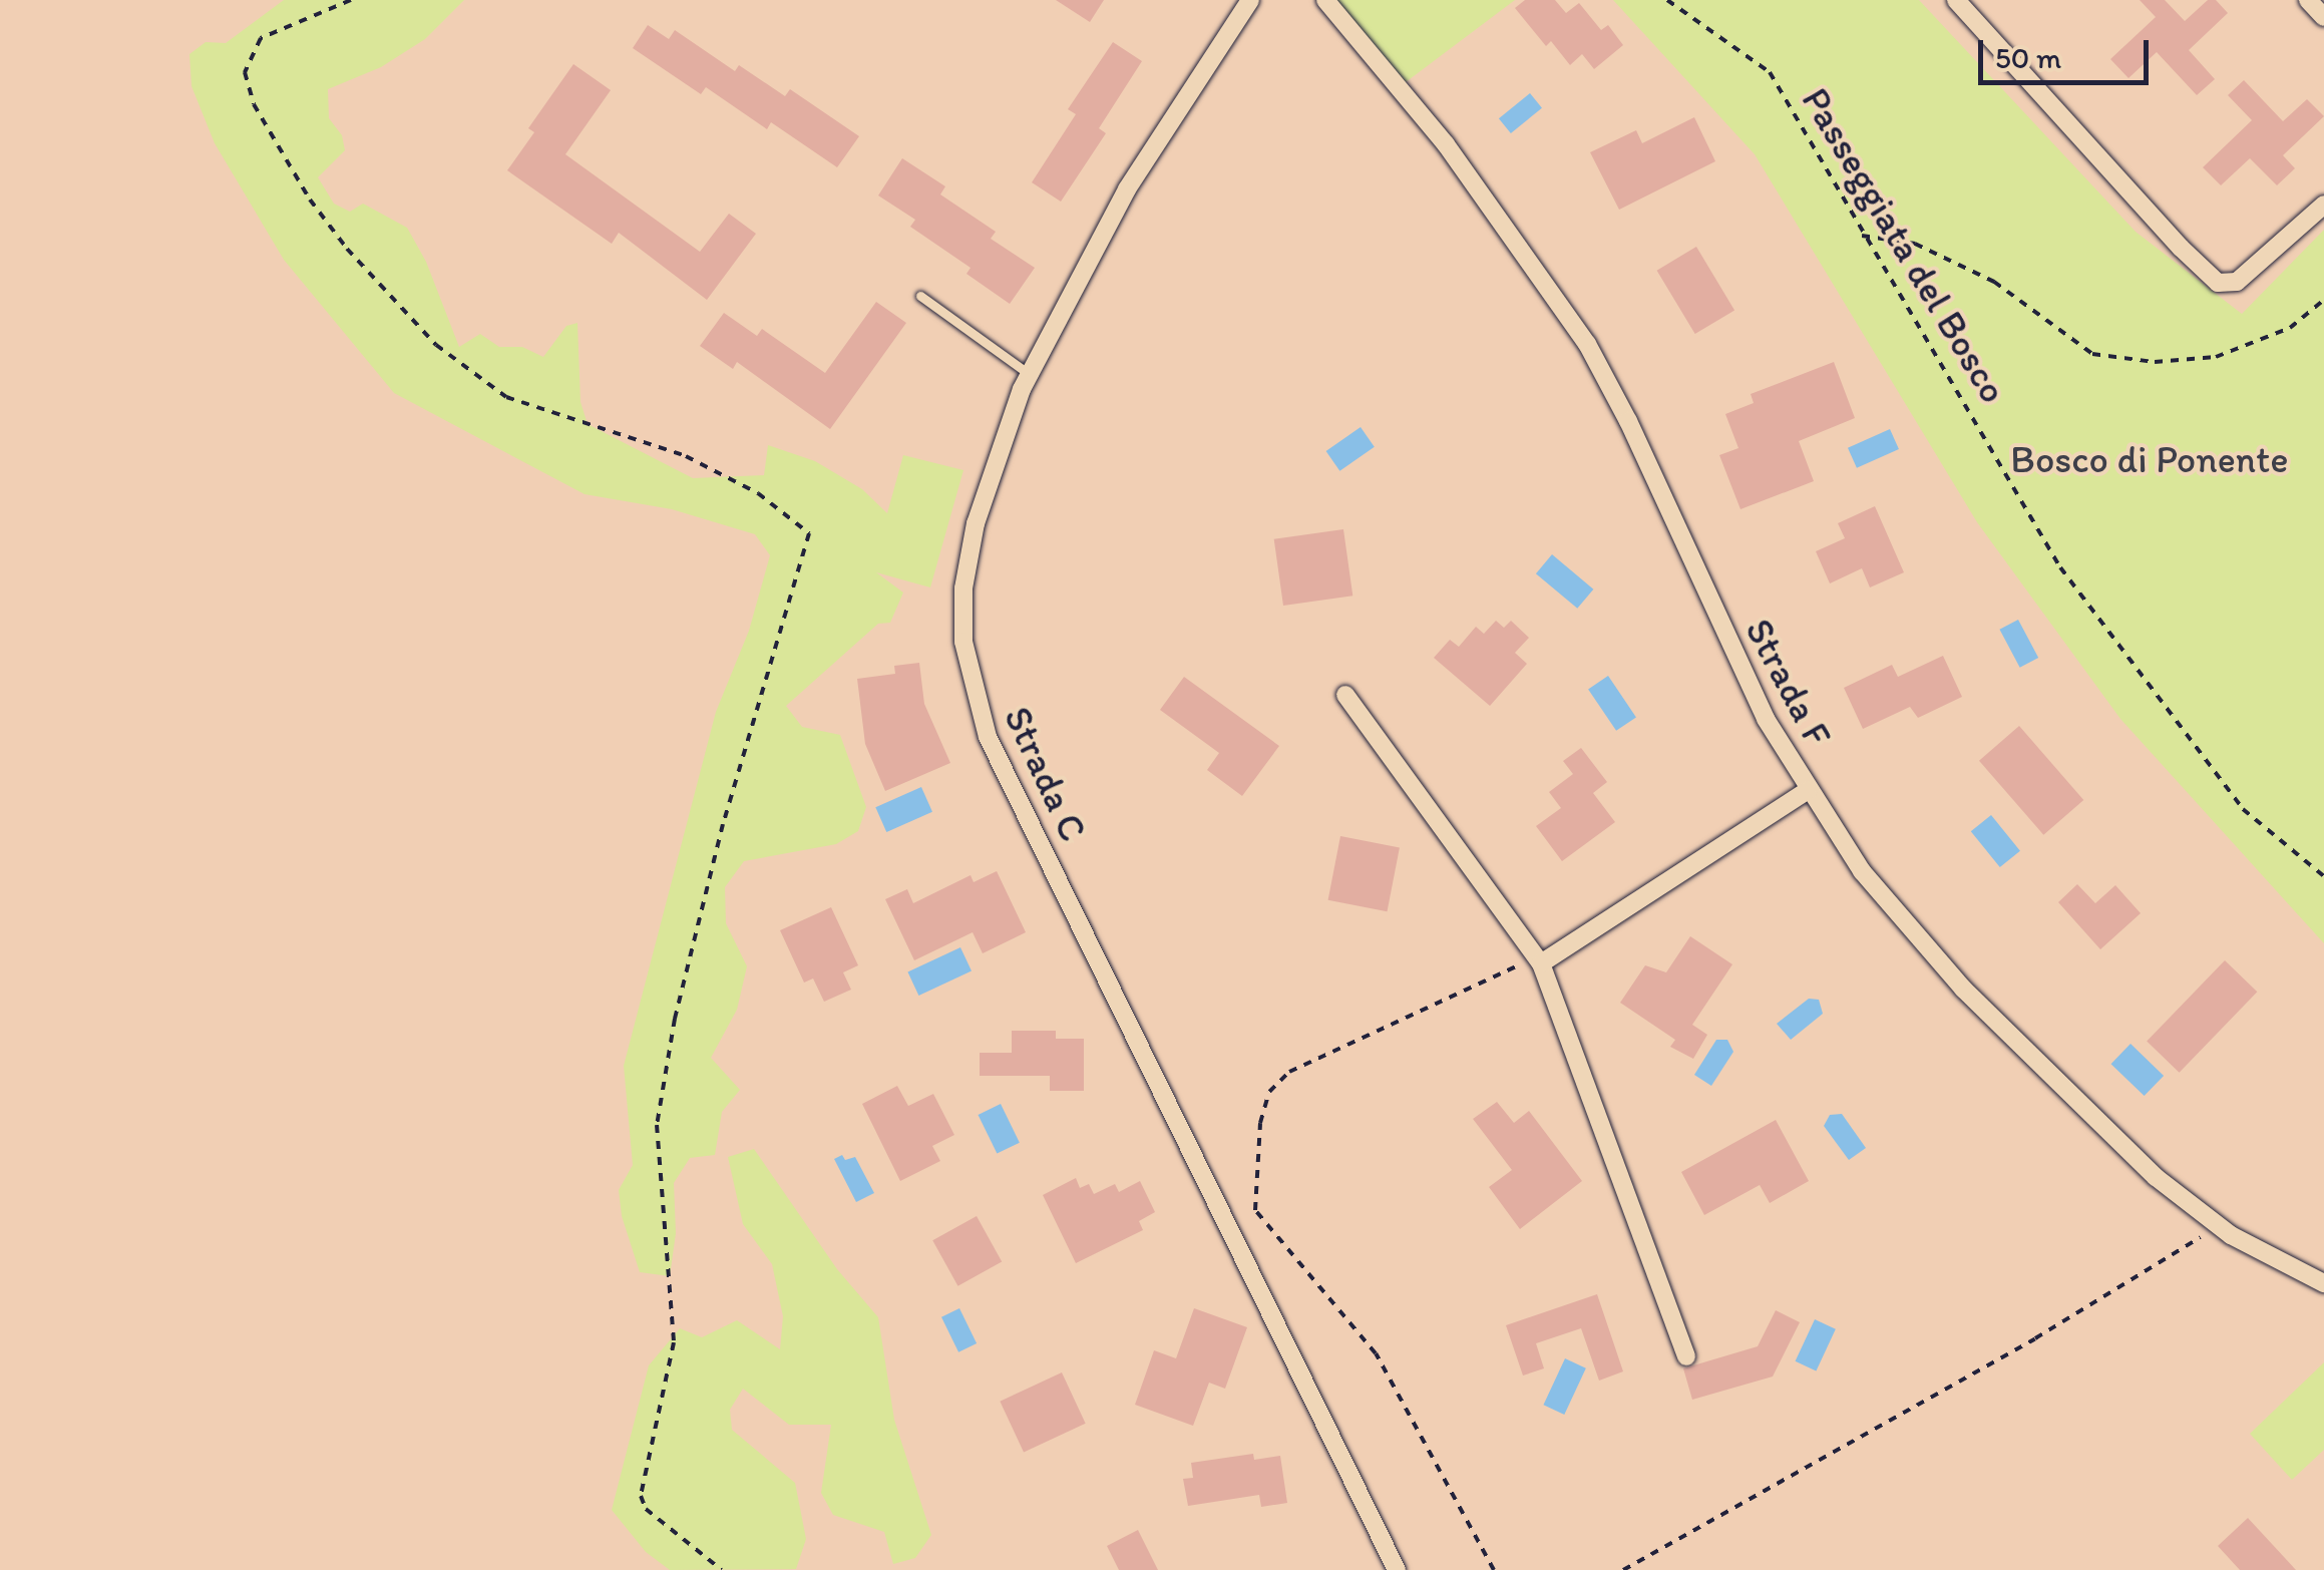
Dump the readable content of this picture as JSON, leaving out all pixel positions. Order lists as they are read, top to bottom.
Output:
{
  "streets": {
    "street": ["Strada F", "Strada C"],
    "path": ["Passeggiata del Bosco"]
  },
  "parks": ["Bosco di Ponente"],
  "scale_bar": "50 m"
}
